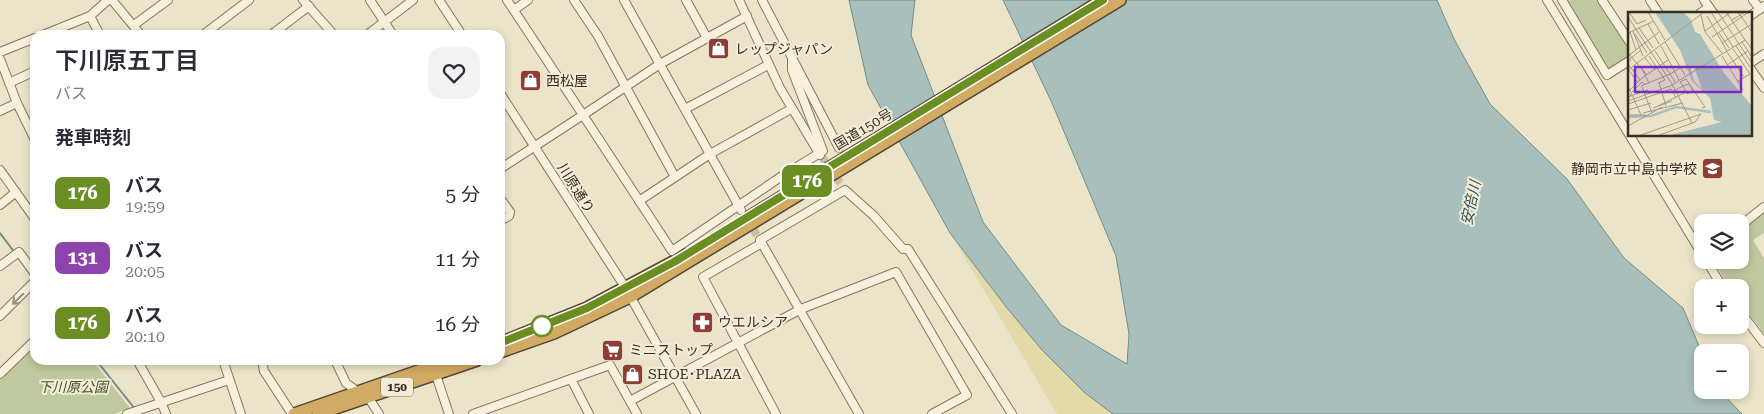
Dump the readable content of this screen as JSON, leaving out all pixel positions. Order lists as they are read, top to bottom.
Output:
{
  "streets": {
    "highway": ["国道150号", "150"],
    "street": ["川原通り"]
  },
  "crossings": [
    ["国道150号", "川原通り"]
  ],
  "water": ["安倍川"],
  "parks": ["下川原公園"],
  "places": {
    "shop": ["レップジャパン", "西松屋", "SHOE･PLAZA"],
    "school or university": ["静岡市立中島中学校"],
    "pharmacy": ["ウエルシア"],
    "supermarket": ["ミニストップ"]
  },
  "lines": ["bus line 176"],
  "page": {
    "on_map": "176",
    "heading": [
      ["下川原五丁目", "バス"],
      "発車時刻"
    ],
    "list": [
      {
        "mark": "176",
        "name": "バス",
        "note": "19:59",
        "value": "5 分"
      },
      {
        "mark": "131",
        "name": "バス",
        "note": "20:05",
        "value": "11 分"
      },
      {
        "mark": "176",
        "name": "バス",
        "note": "20:10",
        "value": "16 分"
      }
    ],
    "map_buttons": ["+", "−"]
  }
}
